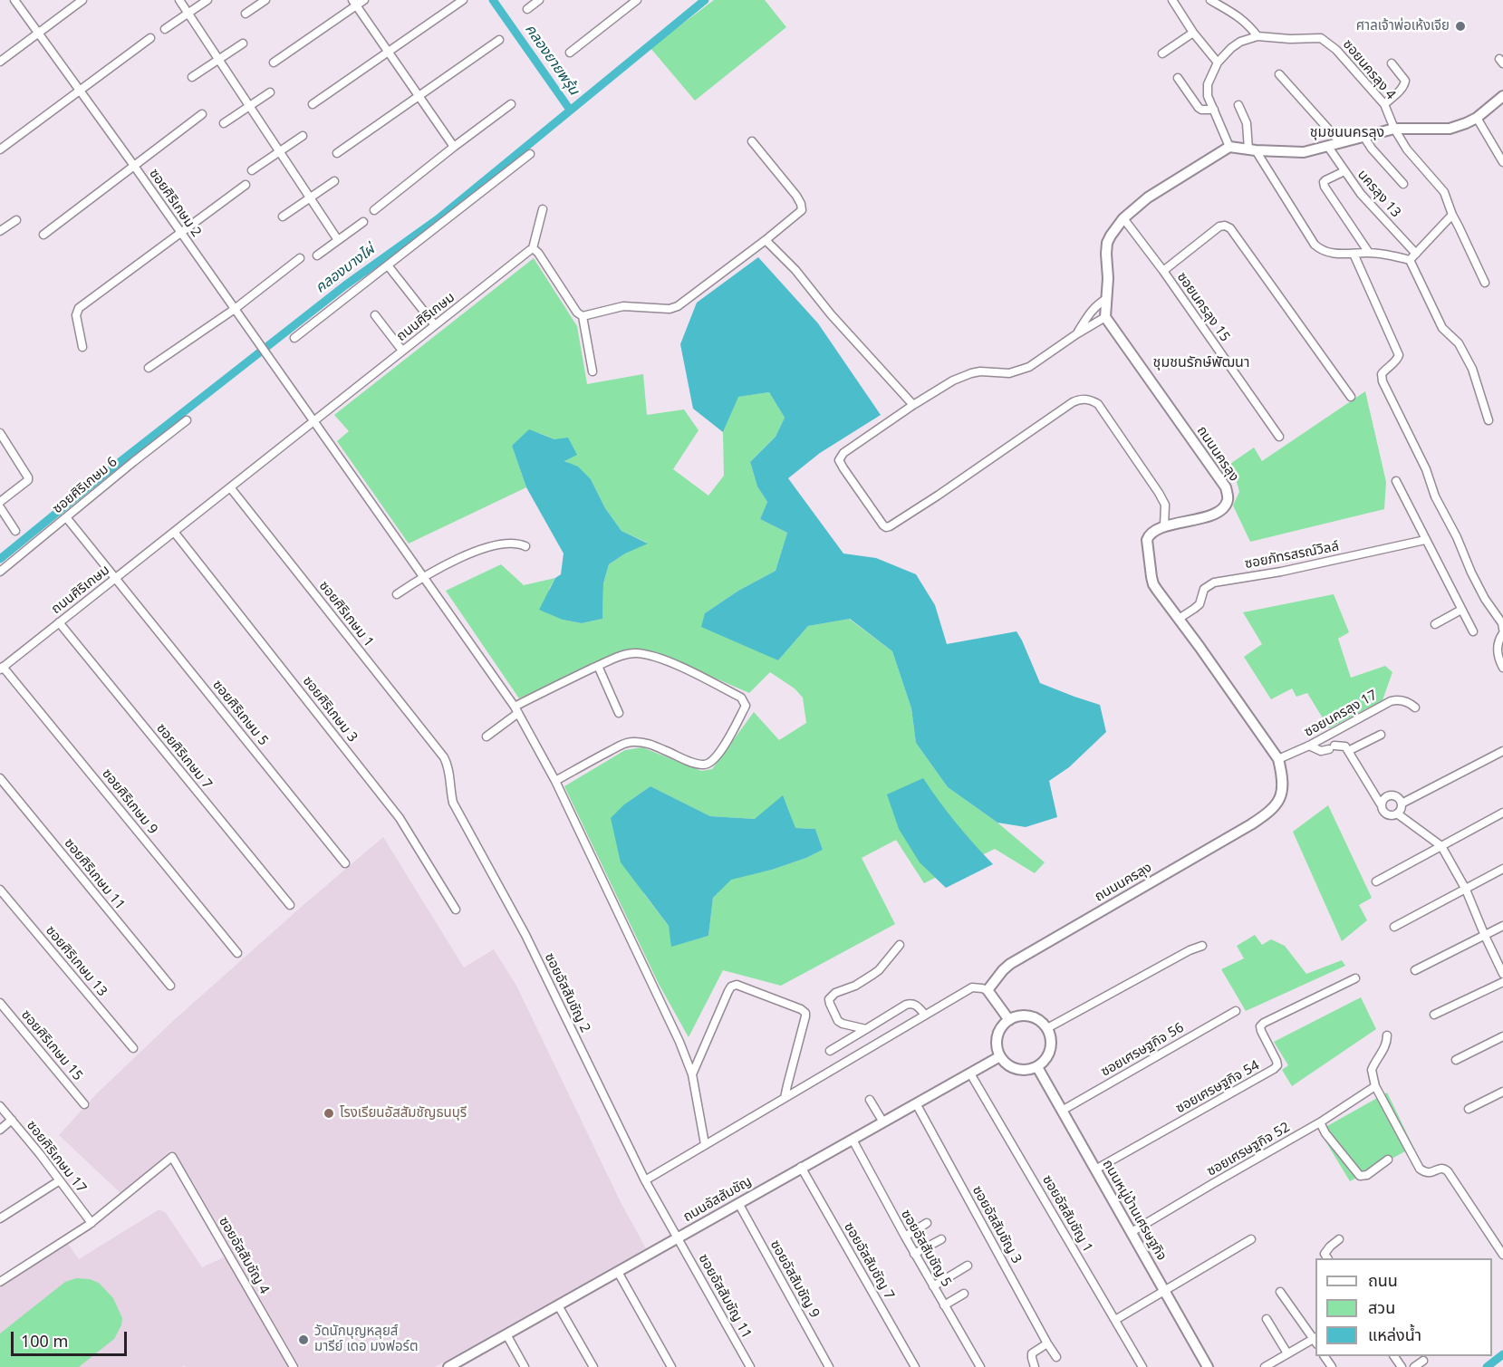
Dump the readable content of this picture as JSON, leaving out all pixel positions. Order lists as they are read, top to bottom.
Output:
{
  "streets": {
    "street": [
      "ซอยนครลุง 4",
      "นครลุง 13",
      "ซอยศิริเกษม 2",
      "ซอยนครลุง 15",
      "ถนนศิริเกษม",
      "ถนนนครลุง",
      "ซอยศิริเกษม 6",
      "ซอยภัทรสรณ์วิลล์",
      "ซอยศิริเกษม 1",
      "ซอยศิริเกษม 3",
      "ซอยศิริเกษม 5",
      "ซอยนครลุง 17",
      "ซอยศิริเกษม 7",
      "ซอยศิริเกษม 9",
      "ซอยศิริเกษม 11",
      "ซอยศิริเกษม 13",
      "ซอยอัสสัมชัญ 2",
      "ซอยศิริเกษม 15",
      "ซอยเศรษฐกิจ 56",
      "ซอยเศรษฐกิจ 54",
      "ซอยเศรษฐกิจ 52",
      "ซอยศิริเกษม 17",
      "ถนนอัสสัมชัญ",
      "ถนนหมู่บ้านเศรษฐกิจ",
      "ซอยอัสสัมชัญ 1",
      "ซอยอัสสัมชัญ 3",
      "ซอยอัสสัมชัญ 5",
      "ซอยอัสสัมชัญ 4",
      "ซอยอัสสัมชัญ 7",
      "ซอยอัสสัมชัญ 9",
      "ซอยอัสสัมชัญ 11"
    ]
  },
  "crossings": [
    ["ซอยศิริเกษม 2", "ถนนศิริเกษม"],
    ["ถนนศิริเกษม", "ซอยศิริเกษม 1"],
    ["ถนนศิริเกษม", "ซอยศิริเกษม 3"],
    ["ถนนศิริเกษม", "ซอยศิริเกษม 5"],
    ["ถนนศิริเกษม", "ซอยศิริเกษม 7"],
    ["ถนนศิริเกษม", "ซอยศิริเกษม 9"],
    ["ถนนนครลุง", "ซอยภัทรสรณ์วิลล์"],
    ["ถนนนครลุง", "ซอยนครลุง 17"],
    ["ซอยศิริเกษม 6", "ซอยศิริเกษม 5"],
    ["ซอยศิริเกษม 1", "ซอยอัสสัมชัญ 2"],
    ["ซอยอัสสัมชัญ 2", "ถนนอัสสัมชัญ"],
    ["ซอยอัสสัมชัญ 2", "ซอยอัสสัมชัญ 11"],
    ["ซอยเศรษฐกิจ 56", "ถนนหมู่บ้านเศรษฐกิจ"],
    ["ซอยเศรษฐกิจ 54", "ถนนหมู่บ้านเศรษฐกิจ"],
    ["ซอยเศรษฐกิจ 52", "ถนนหมู่บ้านเศรษฐกิจ"],
    ["ซอยศิริเกษม 17", "ซอยอัสสัมชัญ 4"],
    ["ถนนอัสสัมชัญ", "ถนนหมู่บ้านเศรษฐกิจ"],
    ["ถนนอัสสัมชัญ", "ซอยอัสสัมชัญ 1"],
    ["ถนนอัสสัมชัญ", "ซอยอัสสัมชัญ 3"],
    ["ถนนอัสสัมชัญ", "ซอยอัสสัมชัญ 5"],
    ["ถนนอัสสัมชัญ", "ซอยอัสสัมชัญ 7"],
    ["ถนนอัสสัมชัญ", "ซอยอัสสัมชัญ 9"],
    ["ถนนอัสสัมชัญ", "ซอยอัสสัมชัญ 11"]
  ],
  "districts": ["ชุมชนนครลุง", "ชุมชนรักษ์พัฒนา"],
  "water": ["คลองยายพรุ้น", "คลองบางไผ่"],
  "places": ["ศาลเจ้าพ่อเห้งเจีย", "โรงเรียนอัสสัมชัญธนบุรี", "วัดนักบุญหลุยส์ มารีย์ เดอ มงฟอร์ต"],
  "legend": ["ถนน", "สวน", "แหล่งน้ำ"],
  "scale_bar": "100 m"
}
